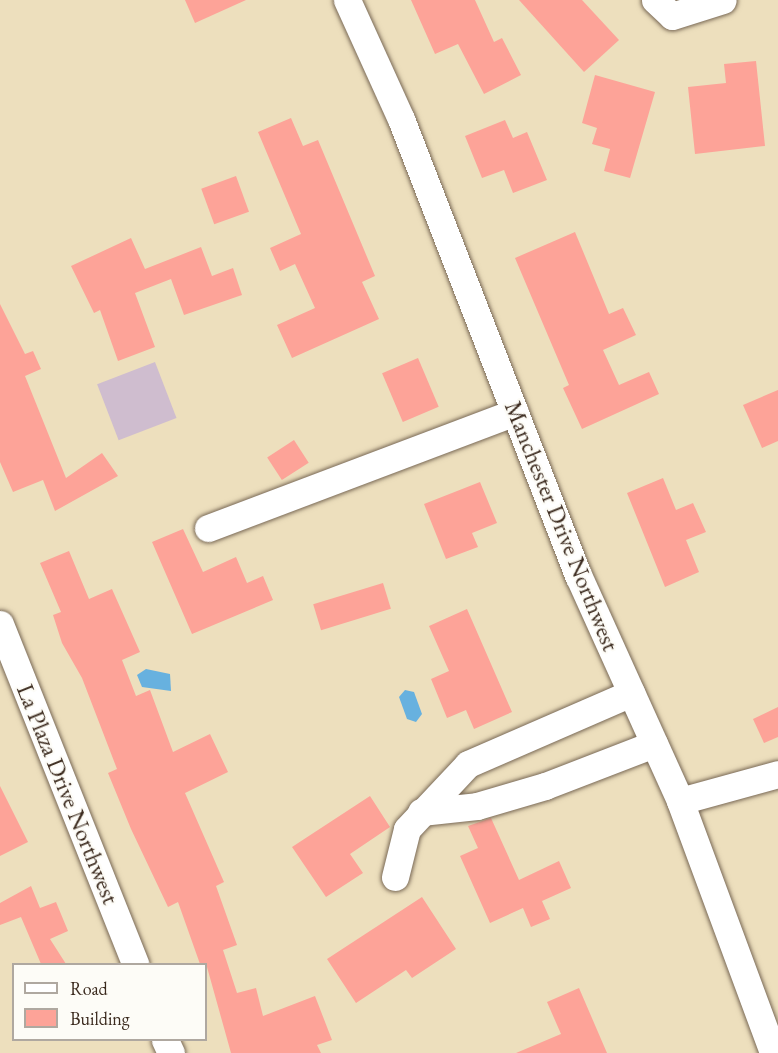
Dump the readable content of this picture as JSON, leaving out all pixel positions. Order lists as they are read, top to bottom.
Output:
{
  "streets": {
    "street": ["Manchester Drive Northwest", "La Plaza Drive Northwest"]
  },
  "legend": ["Road", "Building"]
}
